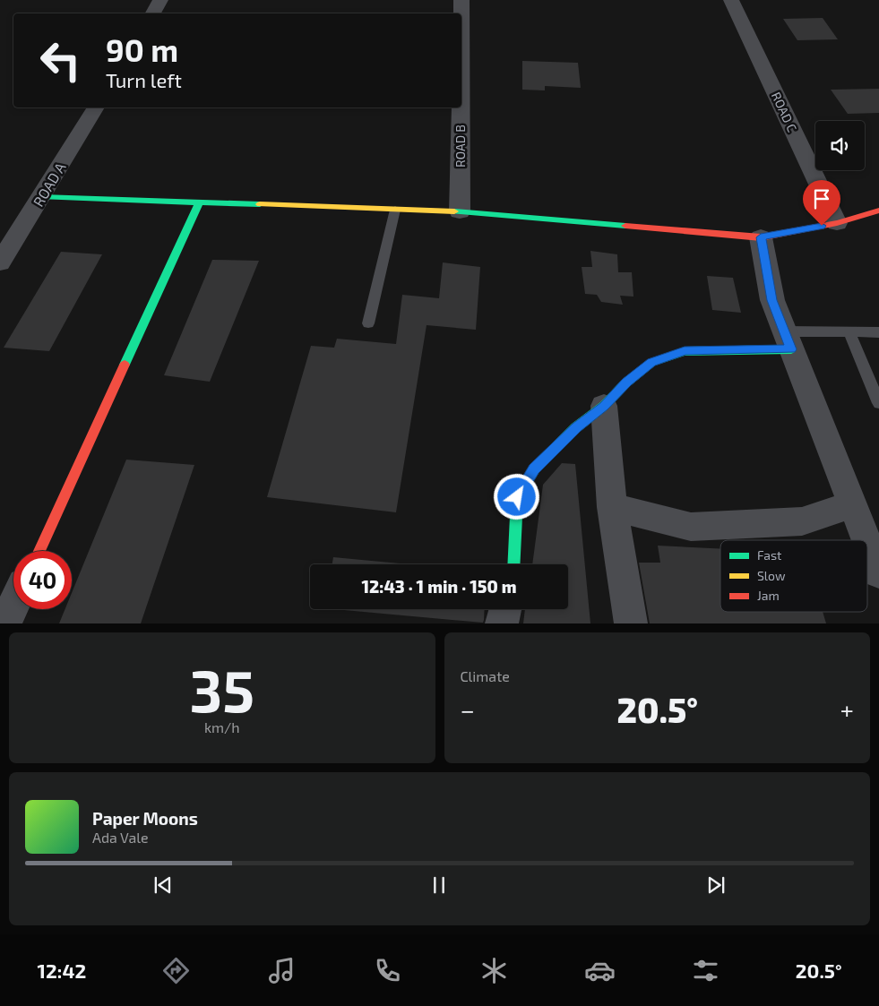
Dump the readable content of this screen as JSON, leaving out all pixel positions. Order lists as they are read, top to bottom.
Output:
{
  "streets": {
    "street": ["ROAD C", "ROAD B", "ROAD A"]
  },
  "legend": ["Fast", "Slow", "Jam"],
  "page": {
    "turn": ["90 m", "Turn left"],
    "limit": "40",
    "trip": "12:43 · 1 min · 150 m",
    "tile": [
      ["35", "km/h"],
      "Climate"
    ],
    "heat": ["−", "20.5°", "+"],
    "song": ["Paper Moons", "Ada Vale"],
    "tabs": ["12:42", "20.5°"]
  }
}
